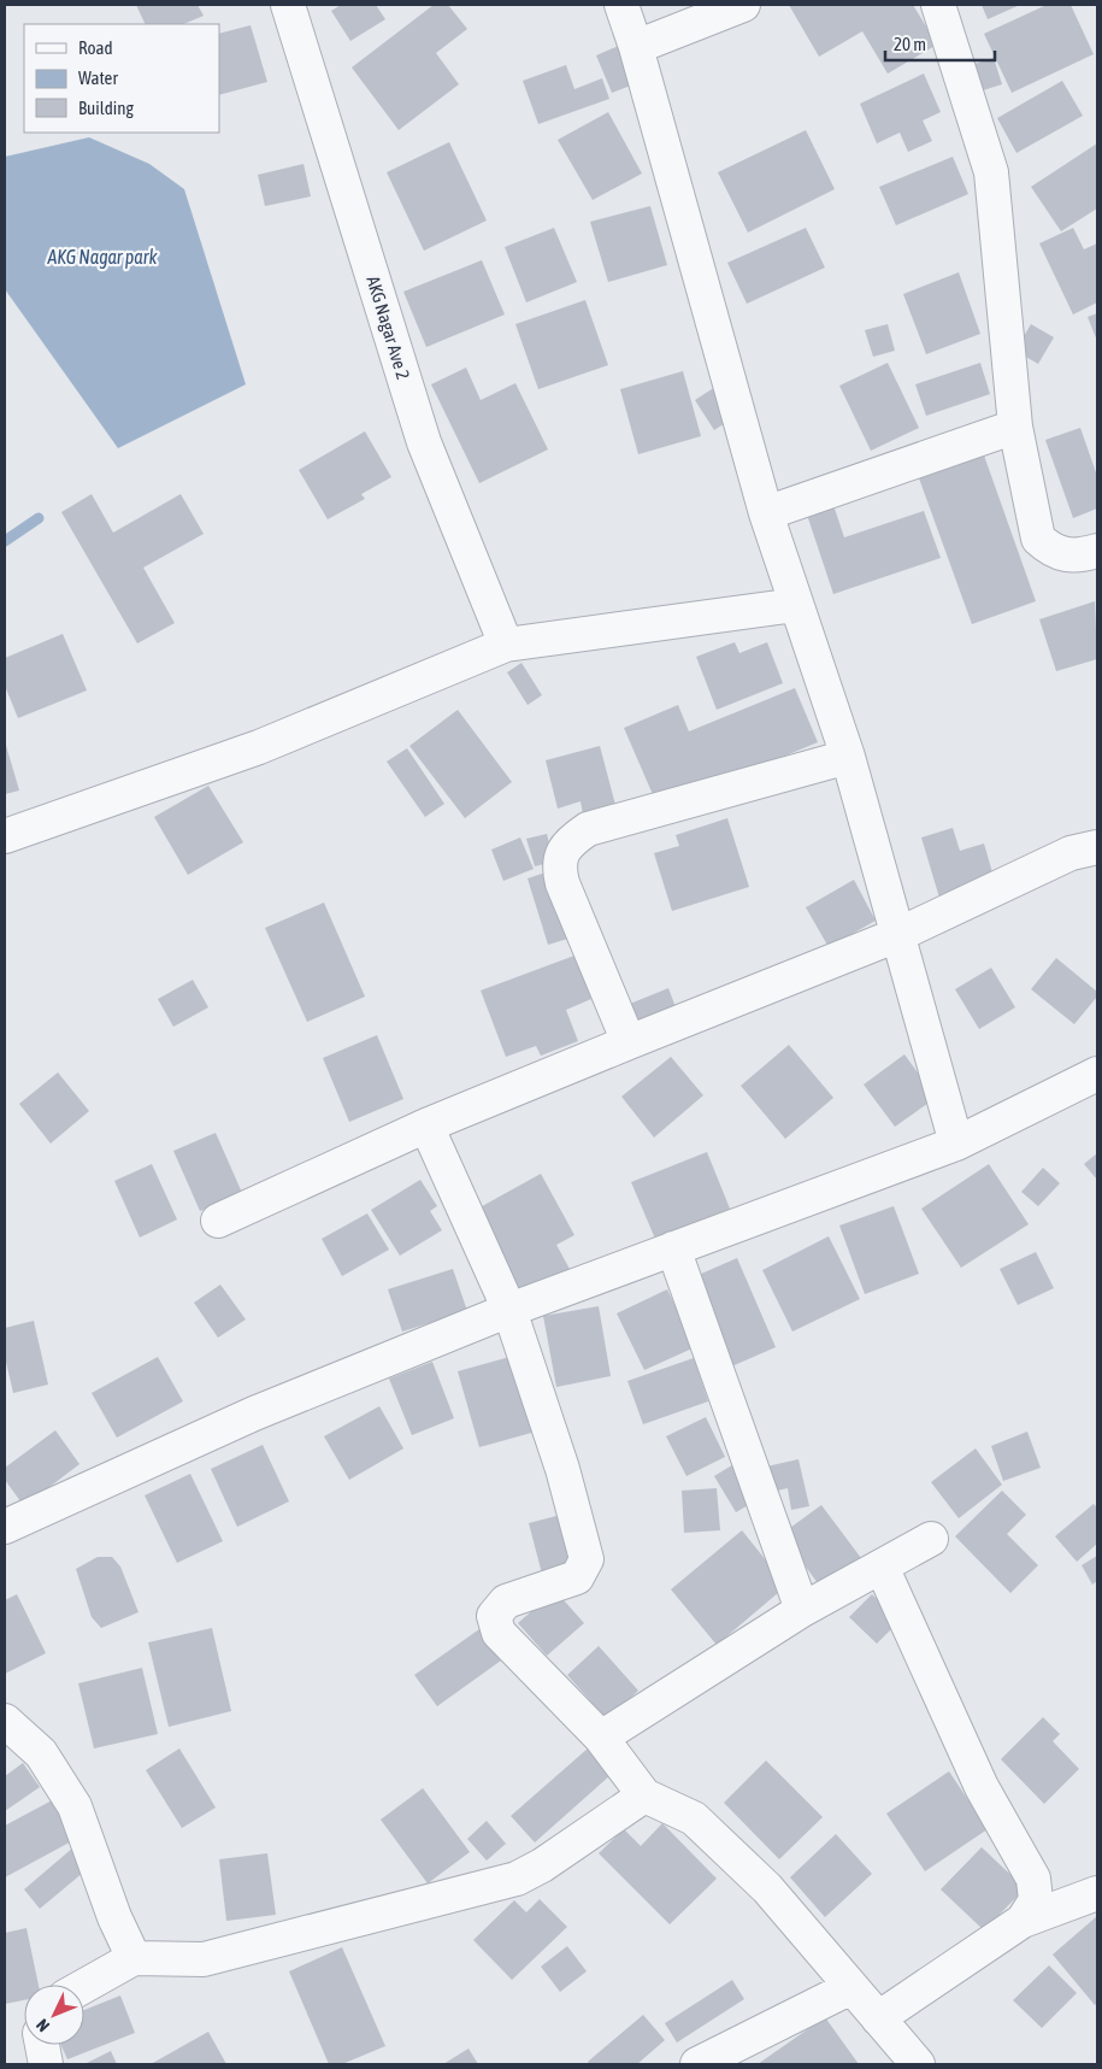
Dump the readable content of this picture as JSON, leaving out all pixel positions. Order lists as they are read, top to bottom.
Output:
{
  "streets": {
    "street": ["AKG Nagar Ave 2"]
  },
  "water": ["AKG Nagar park"],
  "legend": ["Road", "Water", "Building"],
  "scale_bar": "20 m",
  "north": "bottom left"
}
